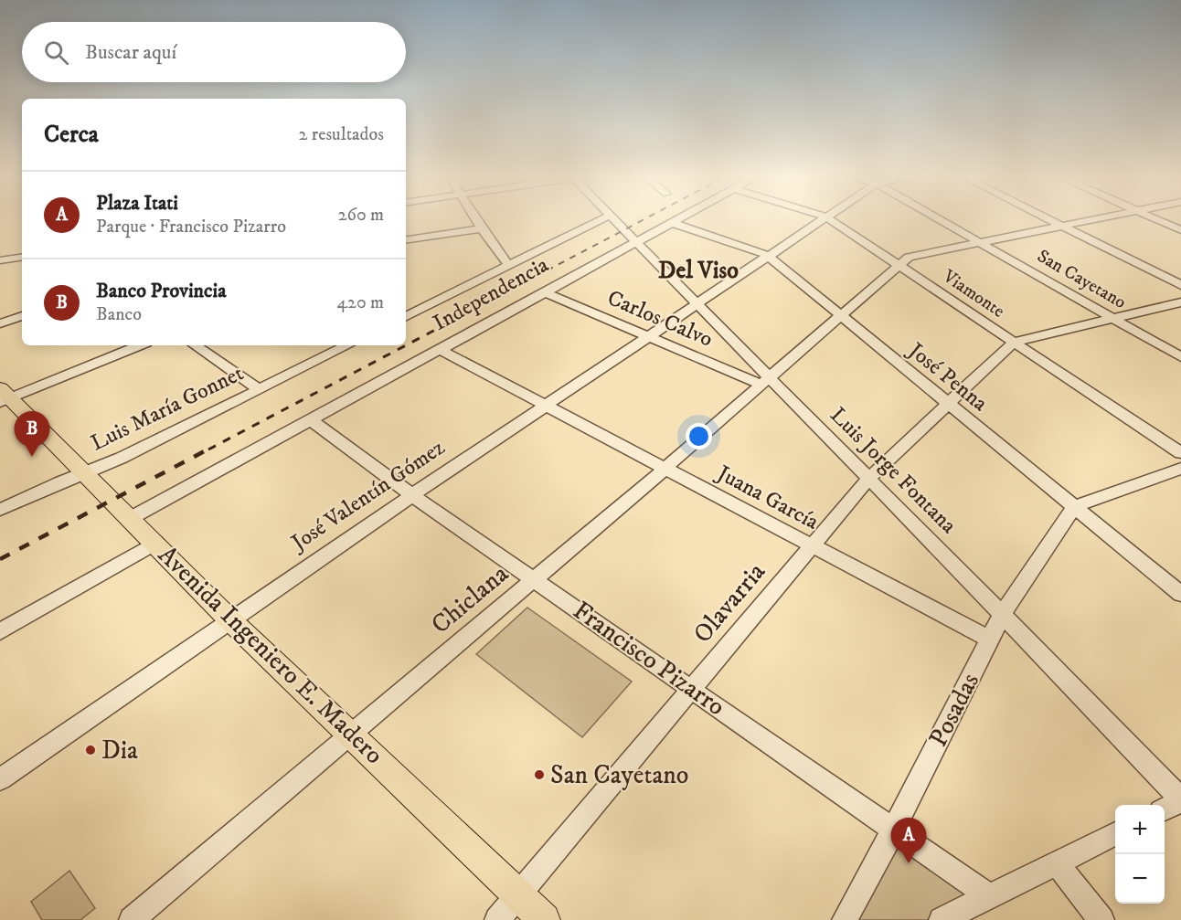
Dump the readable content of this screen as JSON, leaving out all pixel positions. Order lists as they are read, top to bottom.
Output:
{
  "streets": {
    "main road": ["Avenida Ingeniero E. Madero"],
    "street": [
      "San Cayetano",
      "Independencia",
      "Viamonte",
      "Carlos Calvo",
      "José Penna",
      "Luis María Gonnet",
      "Luis Jorge Fontana",
      "José Valentín Gómez",
      "Juana García",
      "Chiclana",
      "Olavarria",
      "Francisco Pizarro",
      "Posadas"
    ]
  },
  "crossings": [
    ["San Cayetano", "Chiclana"],
    ["Independencia", "Carlos Calvo"],
    ["Independencia", "José Penna"],
    ["Independencia", "Luis Jorge Fontana"],
    ["Independencia", "Juana García"],
    ["Independencia", "Avenida Ingeniero E. Madero"],
    ["Independencia", "Francisco Pizarro"],
    ["Viamonte", "Chiclana"],
    ["Viamonte", "Olavarria"],
    ["Carlos Calvo", "Luis Jorge Fontana"],
    ["Carlos Calvo", "José Valentín Gómez"],
    ["Carlos Calvo", "Chiclana"],
    ["José Penna", "José Valentín Gómez"],
    ["José Penna", "Chiclana"],
    ["José Penna", "Olavarria"],
    ["José Penna", "Posadas"],
    ["Luis María Gonnet", "Avenida Ingeniero E. Madero"],
    ["Luis Jorge Fontana", "José Valentín Gómez"],
    ["Luis Jorge Fontana", "Chiclana"],
    ["Luis Jorge Fontana", "Olavarria"],
    ["Luis Jorge Fontana", "Posadas"],
    ["José Valentín Gómez", "Juana García"],
    ["José Valentín Gómez", "Avenida Ingeniero E. Madero"],
    ["José Valentín Gómez", "Francisco Pizarro"],
    ["Juana García", "Chiclana"],
    ["Juana García", "Olavarria"],
    ["Juana García", "Posadas"],
    ["Chiclana", "Avenida Ingeniero E. Madero"],
    ["Chiclana", "Francisco Pizarro"],
    ["Olavarria", "Avenida Ingeniero E. Madero"],
    ["Olavarria", "Francisco Pizarro"],
    ["Francisco Pizarro", "Posadas"]
  ],
  "districts": ["Del Viso"],
  "places": ["Dia", "San Cayetano"],
  "page": {
    "search": "Buscar aquí",
    "heading": ["Cerca", "2 resultados"],
    "list": [
      {
        "mark": "A",
        "name": "Plaza Itati",
        "note": "Parque · Francisco Pizarro",
        "value": "260 m"
      },
      {
        "mark": "B",
        "name": "Banco Provincia",
        "note": "Banco",
        "value": "420 m"
      }
    ],
    "pins": ["B", "A"],
    "map_buttons": ["+", "−"]
  }
}
